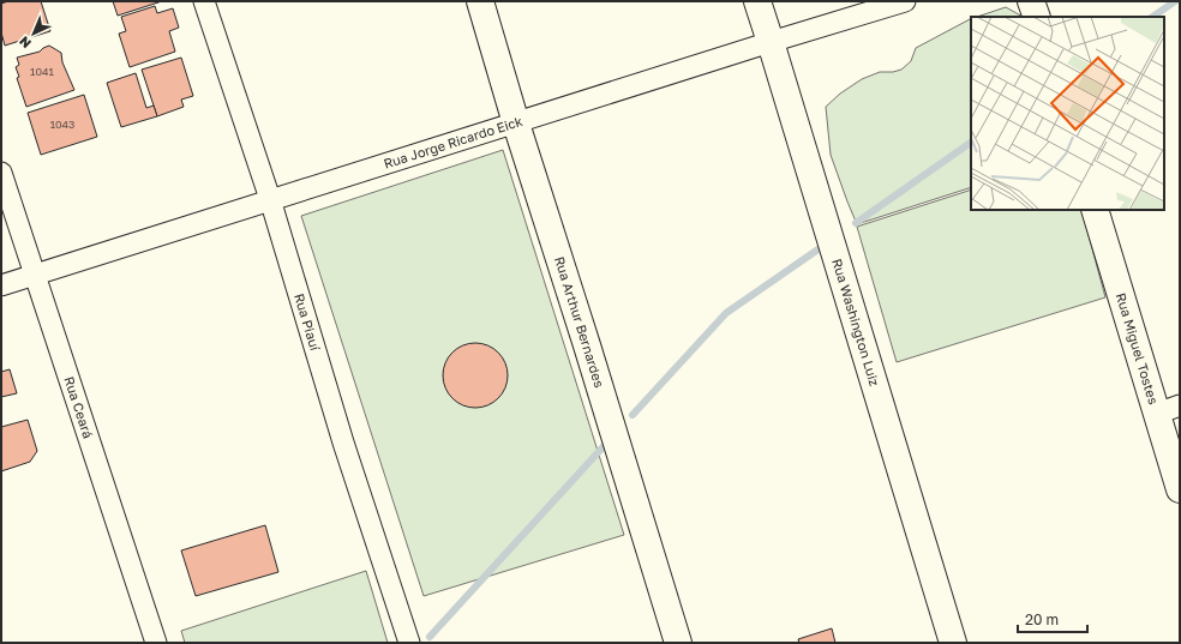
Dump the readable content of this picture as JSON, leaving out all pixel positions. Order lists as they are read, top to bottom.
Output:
{
  "streets": {
    "street": [
      "Rua Jorge Ricardo Eick",
      "Rua Piauí",
      "Rua Arthur Bernardes",
      "Rua Washington Luiz",
      "Rua Miguel Tostes",
      "Rua Ceará"
    ]
  },
  "crossings": [
    ["Rua Jorge Ricardo Eick", "Rua Piauí"],
    ["Rua Jorge Ricardo Eick", "Rua Arthur Bernardes"],
    ["Rua Jorge Ricardo Eick", "Rua Washington Luiz"],
    ["Rua Jorge Ricardo Eick", "Rua Ceará"]
  ],
  "house_numbers": ["1041", "1043"],
  "scale_bar": "20 m",
  "north": "bottom left"
}
